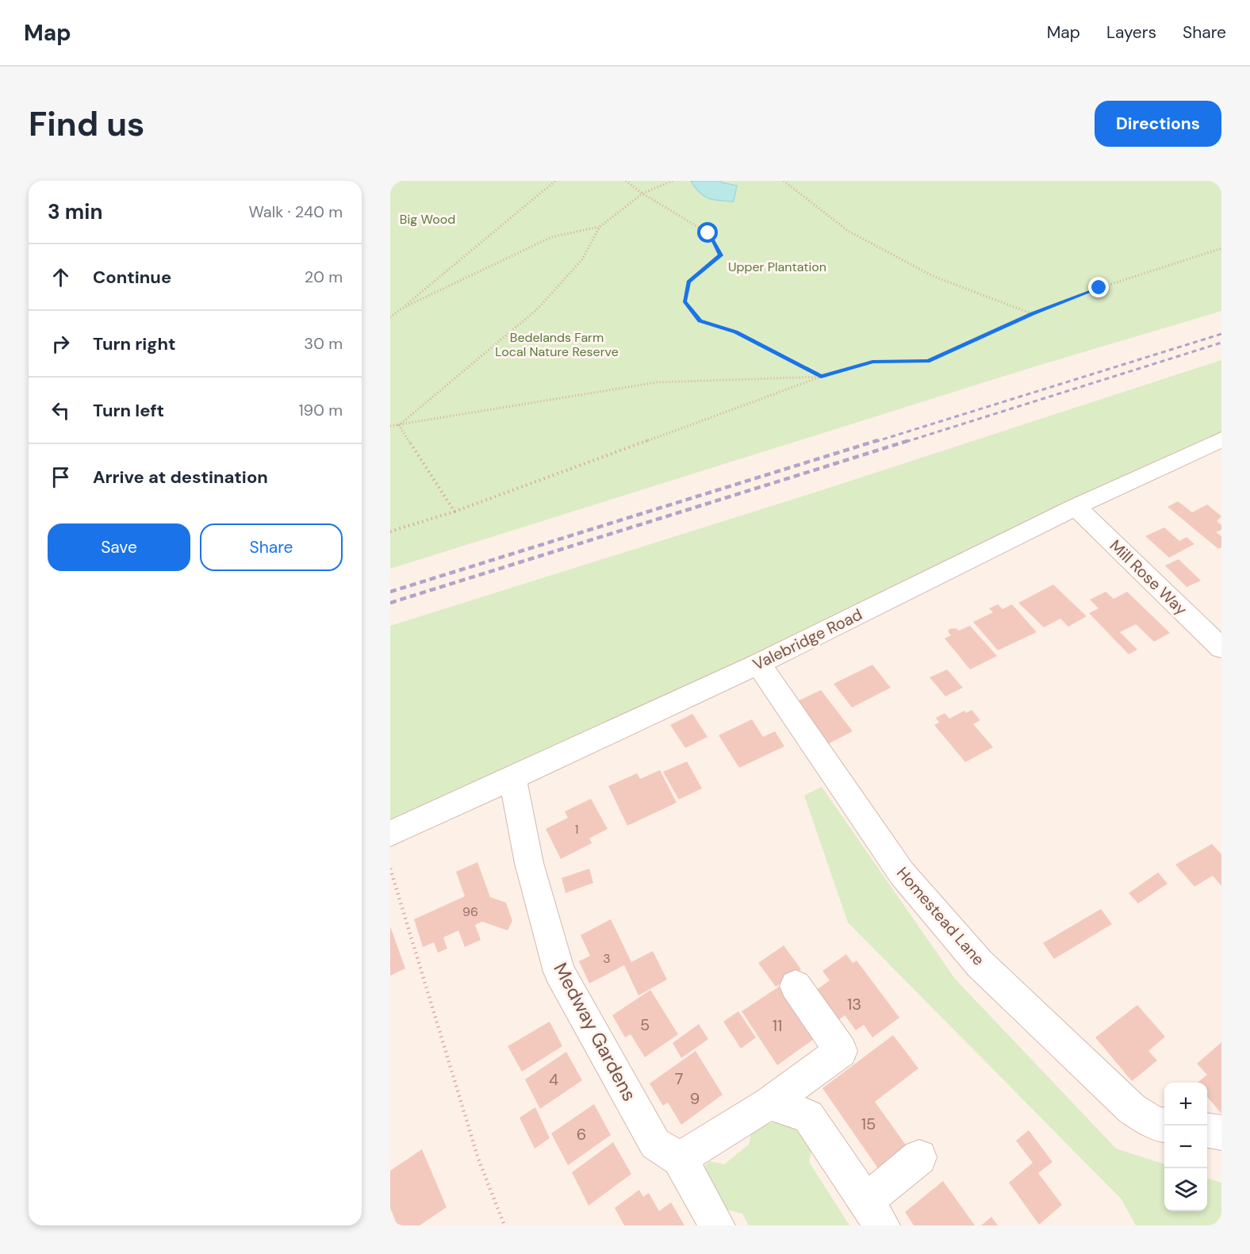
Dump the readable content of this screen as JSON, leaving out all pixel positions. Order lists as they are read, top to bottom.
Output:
{
  "streets": {
    "street": [
      "Mill Rose Way",
      "Valebridge Road",
      "Homestead Lane",
      "Medway Gardens"
    ]
  },
  "crossings": [
    ["Mill Rose Way", "Valebridge Road"],
    ["Valebridge Road", "Homestead Lane"],
    ["Valebridge Road", "Medway Gardens"]
  ],
  "parks": ["Big Wood", "Upper Plantation", "Bedelands Farm Local Nature Reserve"],
  "house_numbers": [
    "1",
    "96",
    "3",
    "13",
    "5",
    "11",
    "7",
    "4",
    "9",
    "15",
    "6"
  ],
  "page": {
    "header": "Map",
    "nav": ["Map", "Layers", "Share"],
    "buttons": [
      "Directions",
      ["Save", "Share"]
    ],
    "title": "Find us",
    "heading": ["3 min", "Walk · 240 m"],
    "list": [
      ["Continue", "20 m"],
      ["Turn right", "30 m"],
      ["Turn left", "190 m"],
      "Arrive at destination"
    ],
    "map_buttons": ["+", "−"]
  }
}
